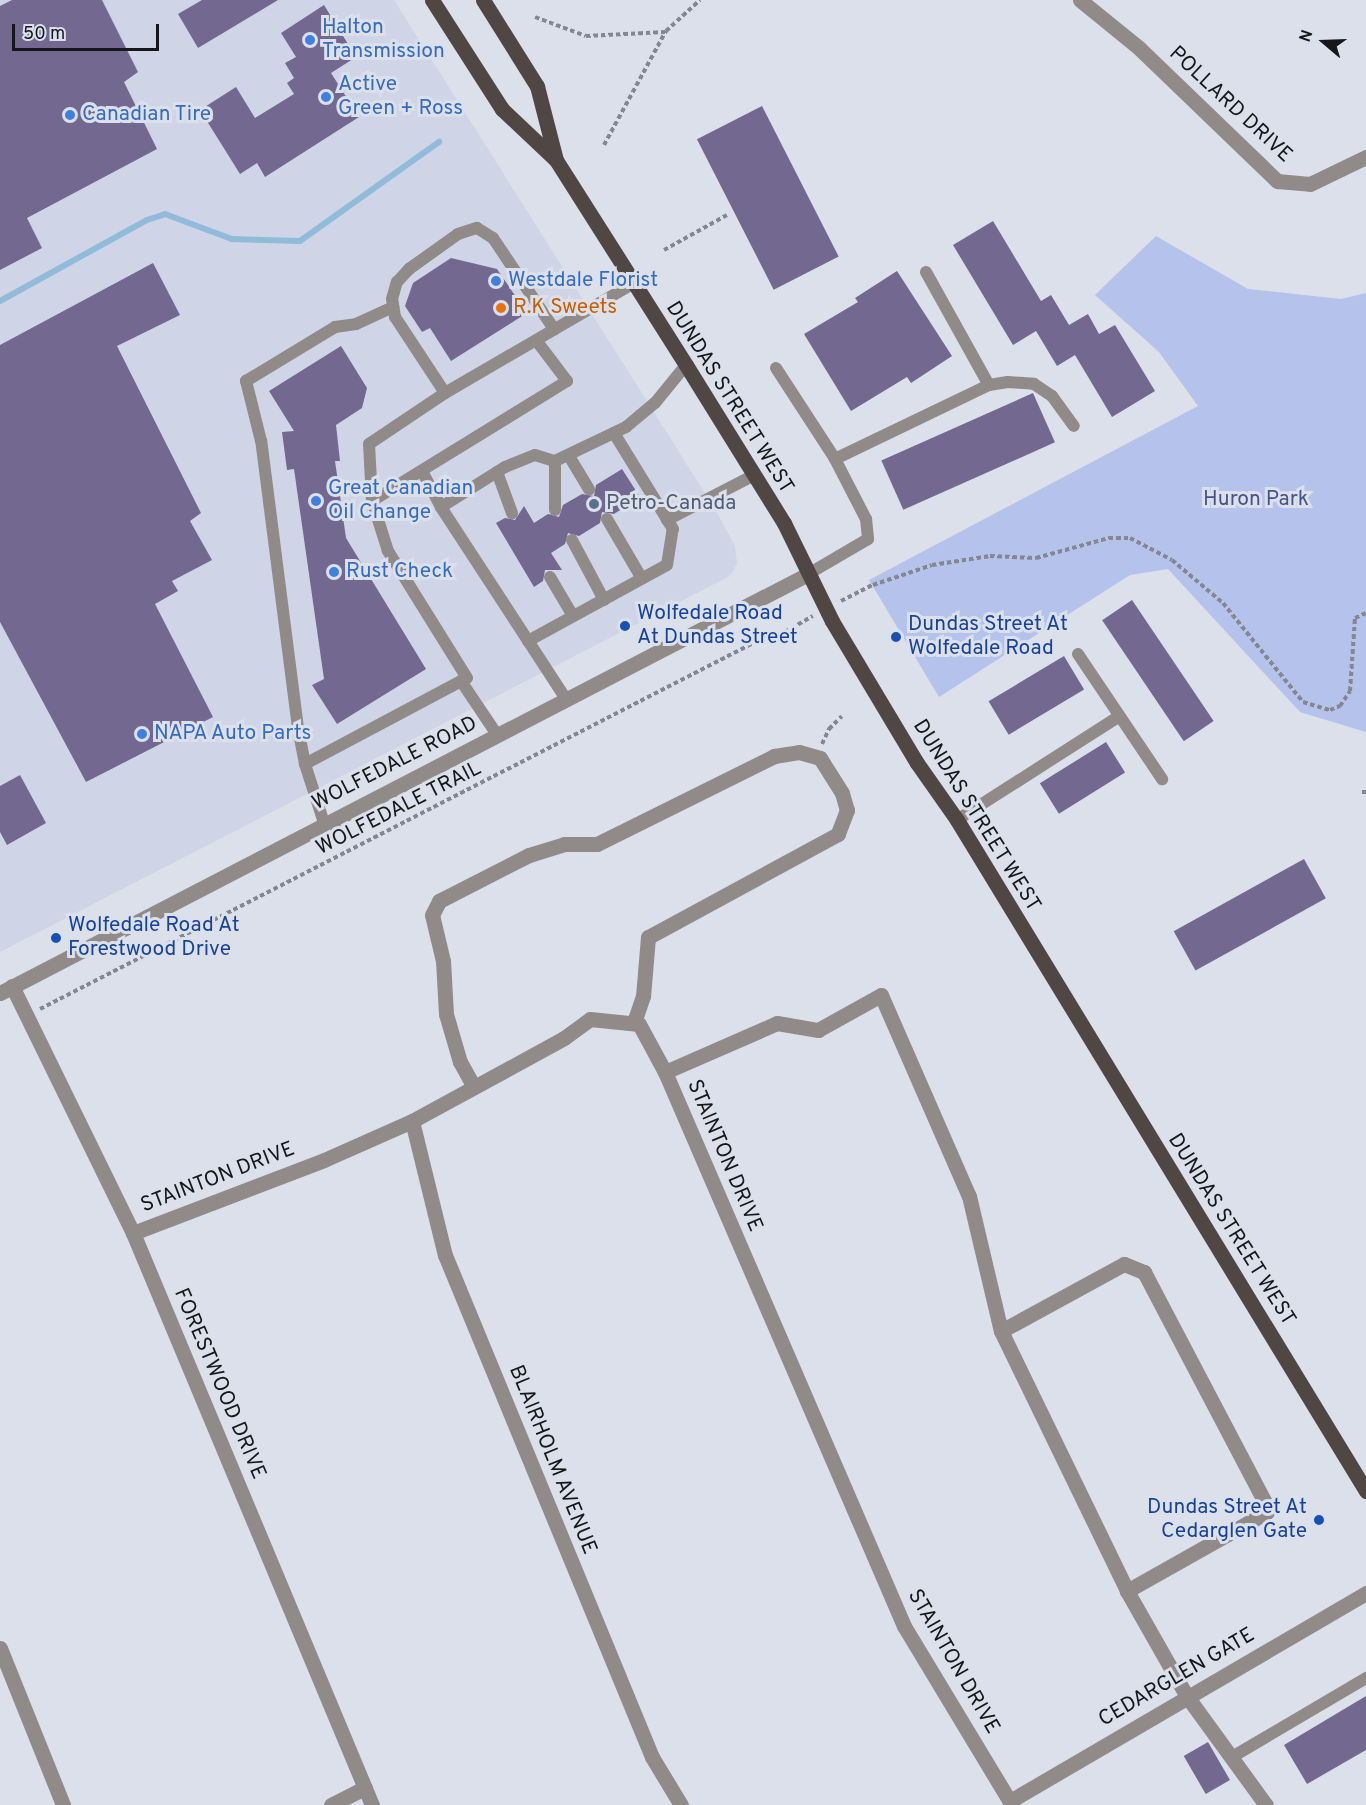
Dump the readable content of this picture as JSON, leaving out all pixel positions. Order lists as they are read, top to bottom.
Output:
{
  "streets": {
    "main road": ["DUNDAS STREET WEST"],
    "street": [
      "POLLARD DRIVE",
      "WOLFEDALE ROAD",
      "STAINTON DRIVE",
      "FORESTWOOD DRIVE",
      "BLAIRHOLM AVENUE",
      "CEDARGLEN GATE"
    ],
    "path": ["WOLFEDALE TRAIL"]
  },
  "crossings": [
    ["DUNDAS STREET WEST", "WOLFEDALE ROAD"],
    ["WOLFEDALE ROAD", "FORESTWOOD DRIVE"],
    ["WOLFEDALE TRAIL", "FORESTWOOD DRIVE"],
    ["STAINTON DRIVE", "FORESTWOOD DRIVE"],
    ["STAINTON DRIVE", "BLAIRHOLM AVENUE"],
    ["STAINTON DRIVE", "CEDARGLEN GATE"]
  ],
  "parks": ["Huron Park"],
  "places": [
    "Halton Transmission",
    "Active Green + Ross",
    "Canadian Tire",
    "Westdale Florist",
    "R.K Sweets",
    "Great Canadian Oil Change",
    "Petro-Canada",
    "Rust Check",
    "Wolfedale Road At Dundas Street",
    "Dundas Street At Wolfedale Road",
    "NAPA Auto Parts",
    "Wolfedale Road At Forestwood Drive",
    "Dundas Street At Cedarglen Gate"
  ],
  "scale_bar": "50 m",
  "north": "left"
}
